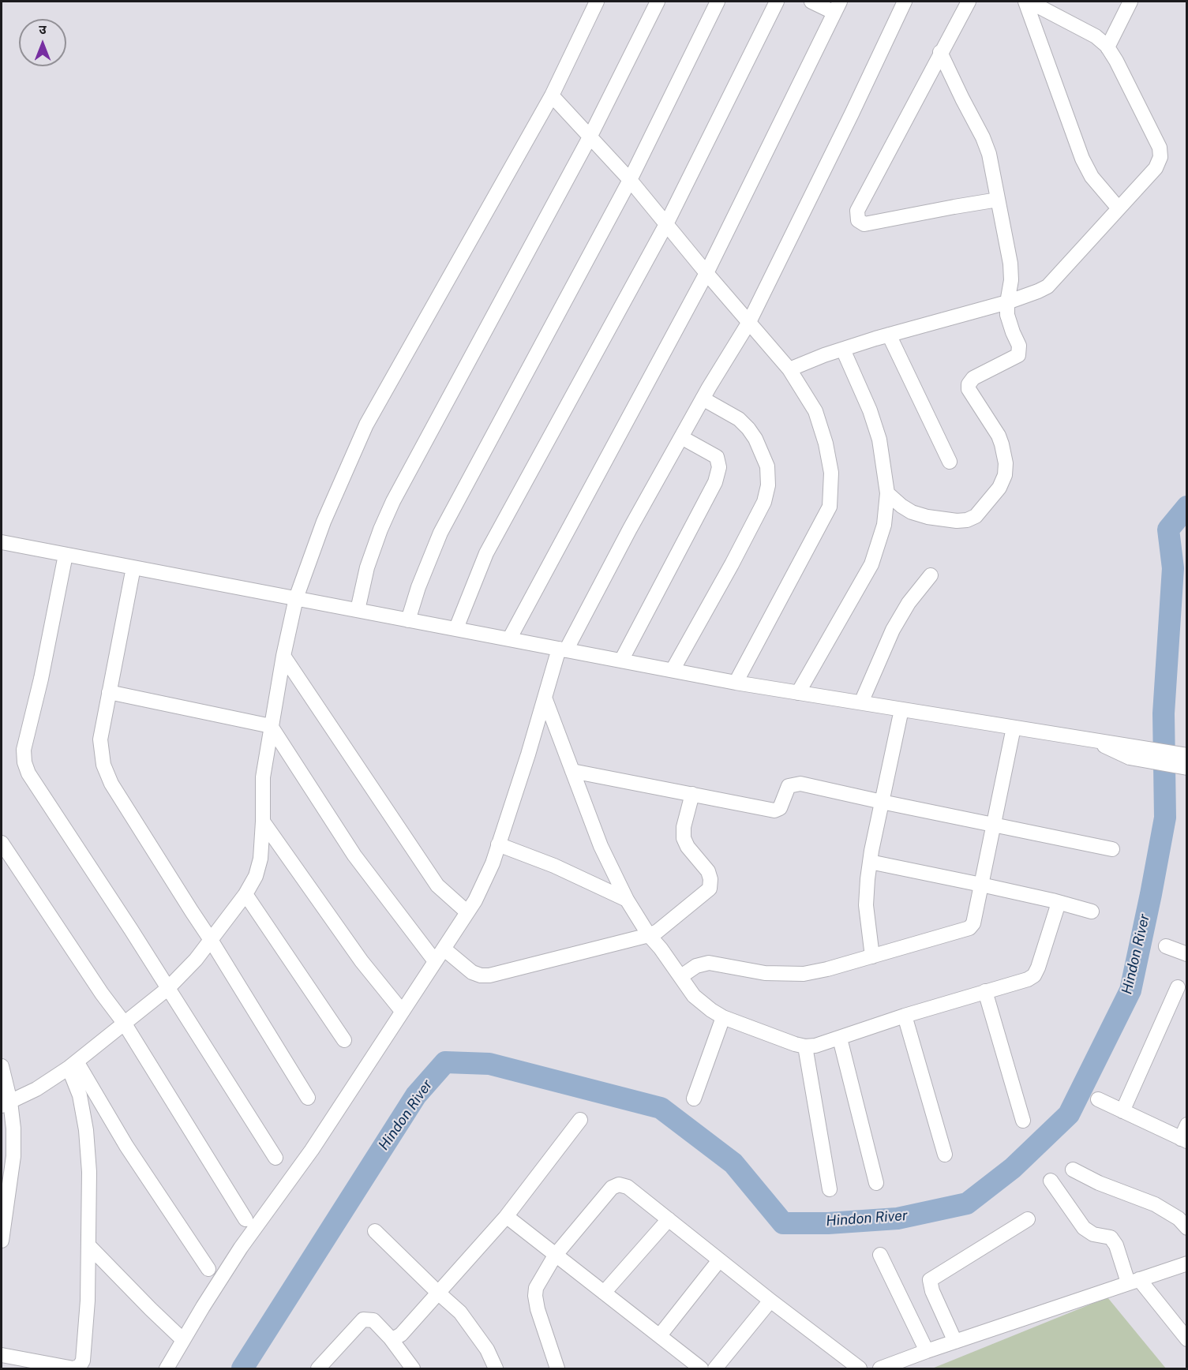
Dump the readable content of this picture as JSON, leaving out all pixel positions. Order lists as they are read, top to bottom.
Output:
{
  "water": ["Hindon River"],
  "north": "top"
}
